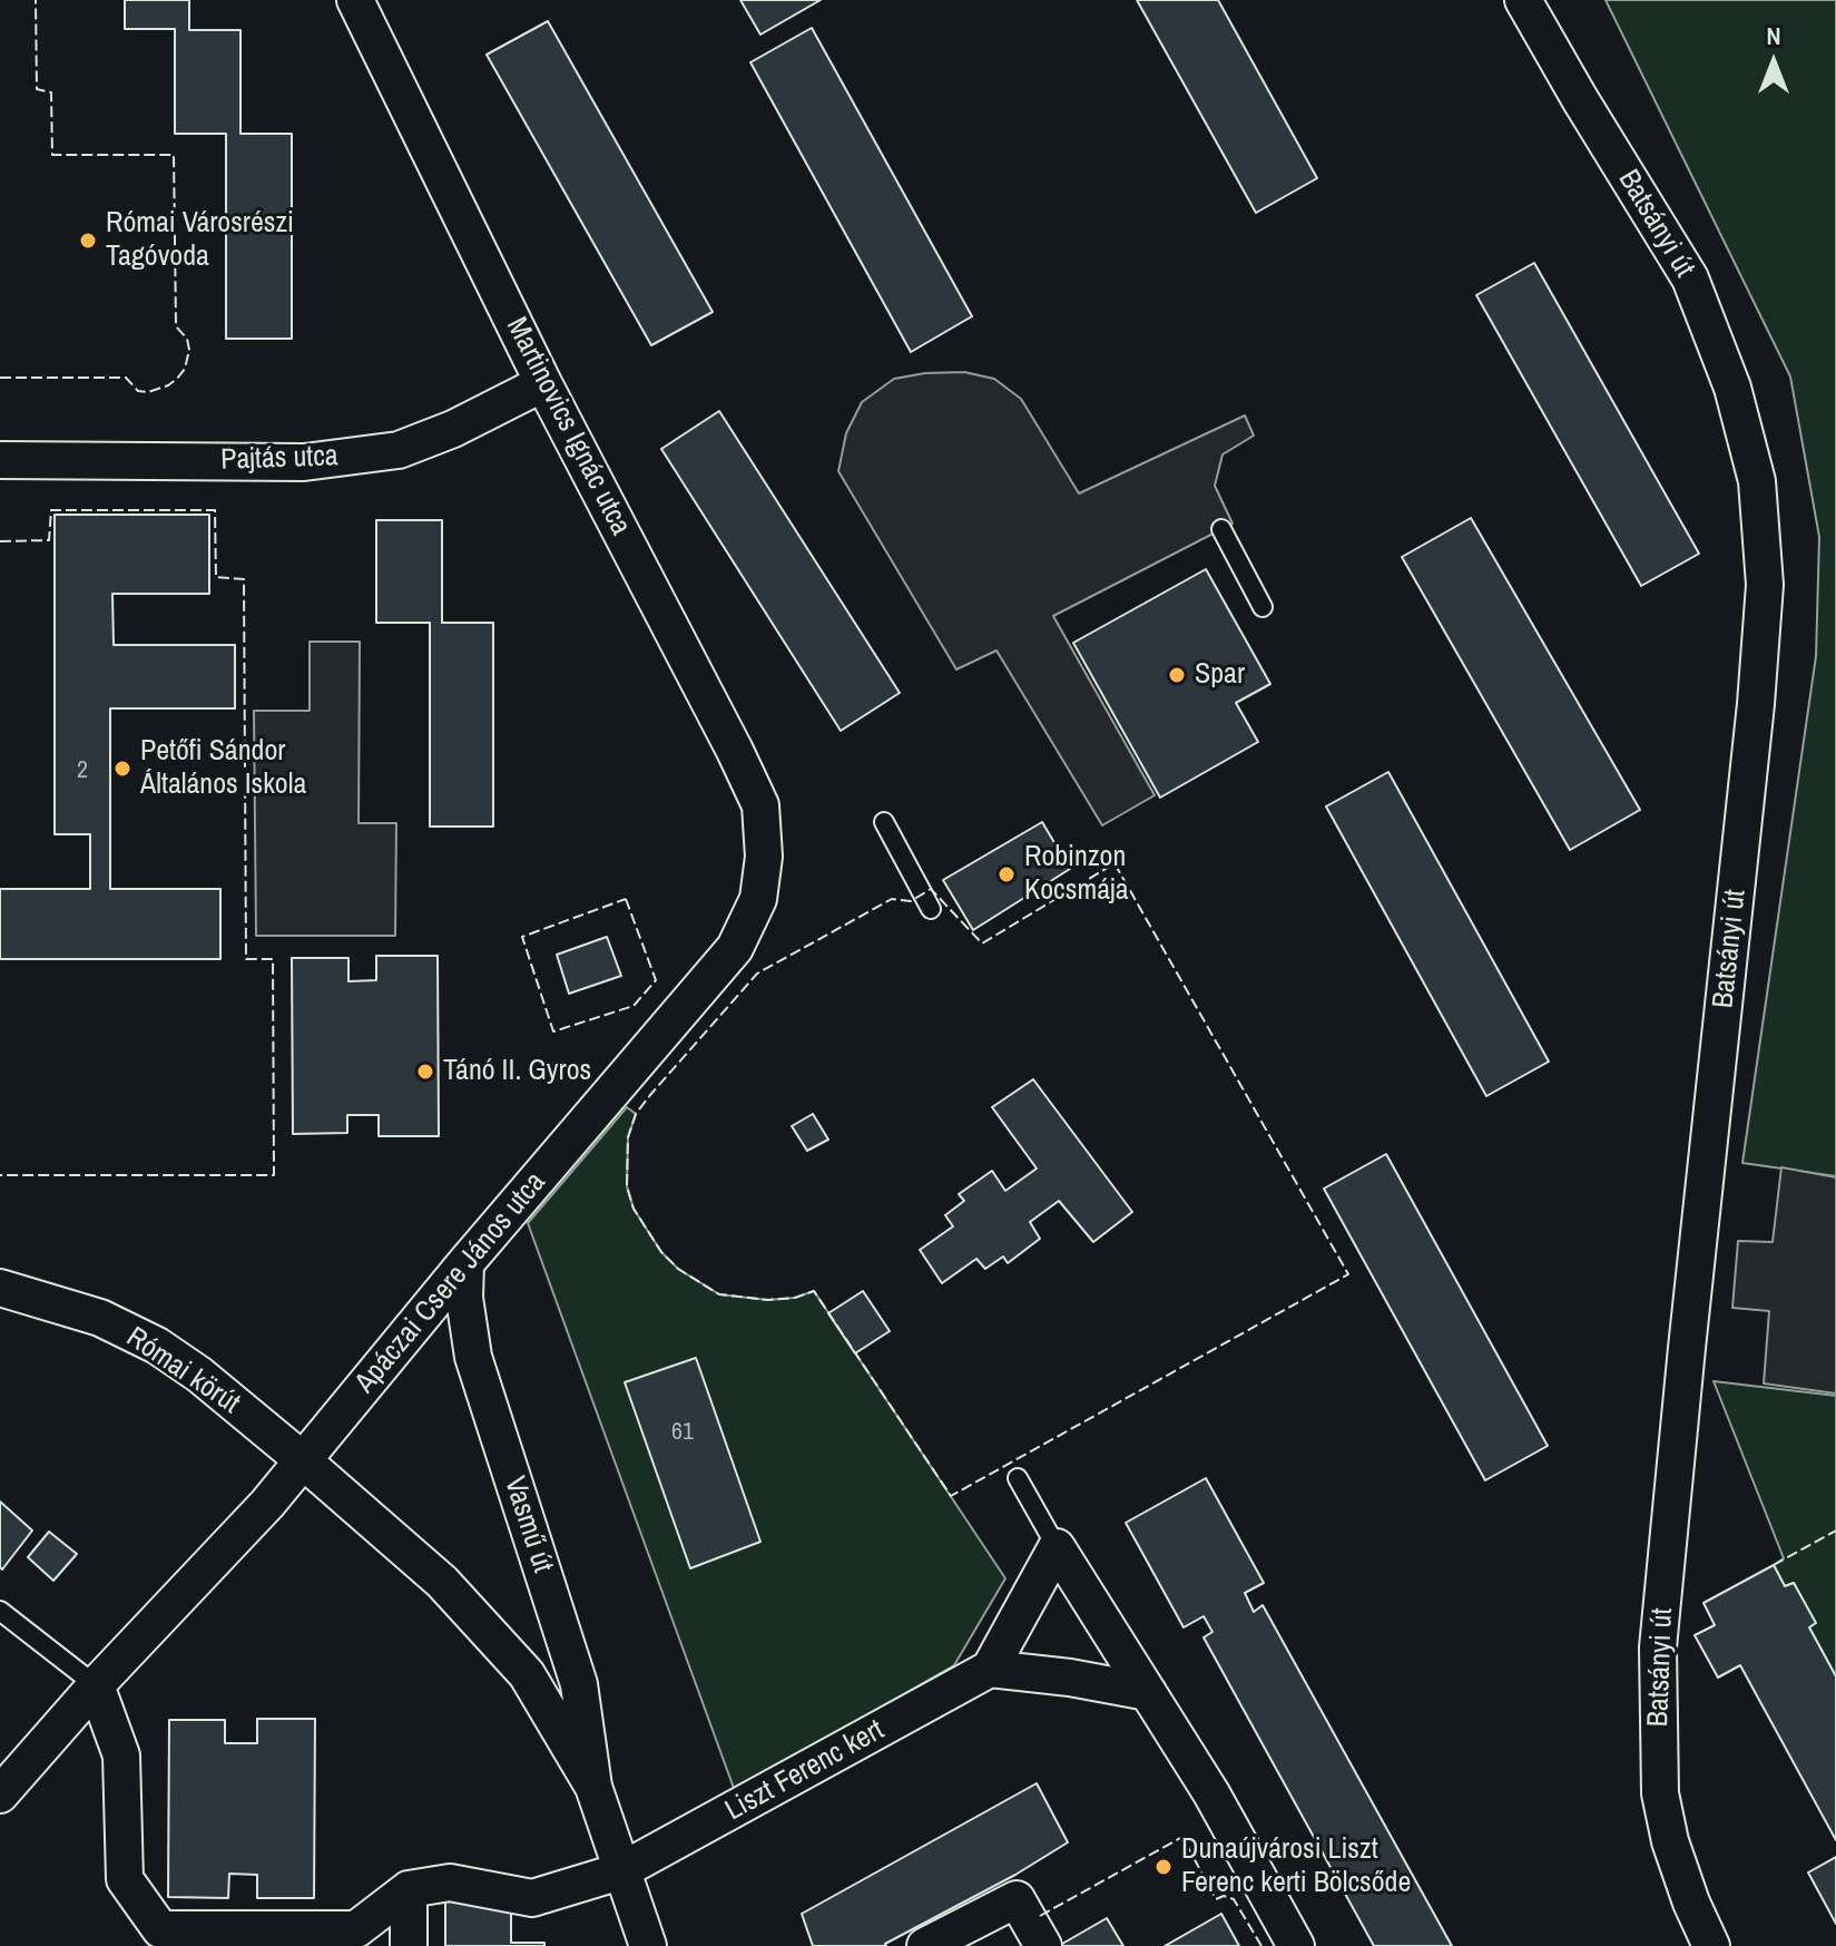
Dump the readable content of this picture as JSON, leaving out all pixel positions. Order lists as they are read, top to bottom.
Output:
{
  "streets": {
    "street": [
      "Batsányi út",
      "Martinovics Ignác utca",
      "Pajtás utca",
      "Apáczai Csere János utca",
      "Római körút",
      "Vasmű út",
      "Liszt Ferenc kert"
    ]
  },
  "crossings": [
    ["Martinovics Ignác utca", "Pajtás utca"],
    ["Martinovics Ignác utca", "Apáczai Csere János utca"],
    ["Apáczai Csere János utca", "Római körút"],
    ["Apáczai Csere János utca", "Vasmű út"],
    ["Római körút", "Vasmű út"],
    ["Vasmű út", "Liszt Ferenc kert"]
  ],
  "places": [
    "Római Városrészi Tagóvoda",
    "Spar",
    "Petőfi Sándor Általános Iskola",
    "Robinzon Kocsmája",
    "Tánó II. Gyros",
    "Dunaújvárosi Liszt Ferenc kerti Bölcsőde"
  ],
  "house_numbers": ["2", "61"],
  "north": "top"
}
